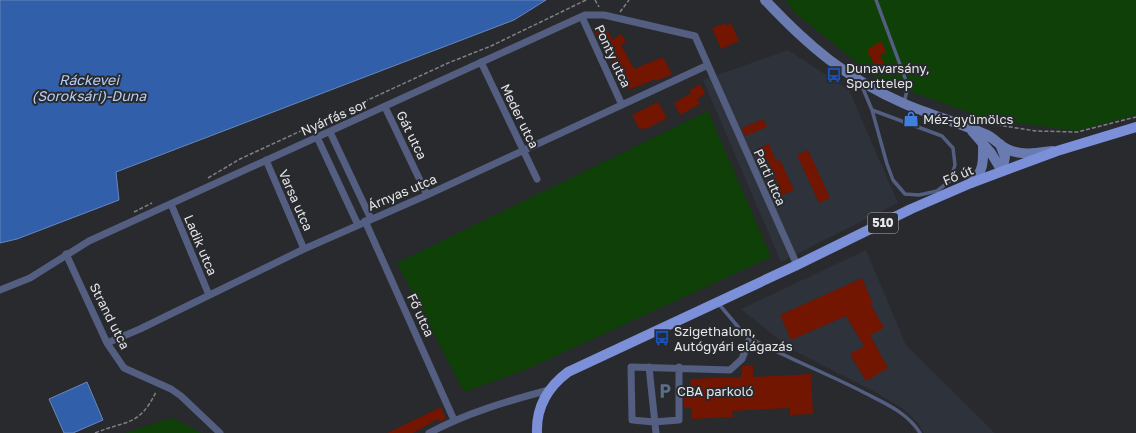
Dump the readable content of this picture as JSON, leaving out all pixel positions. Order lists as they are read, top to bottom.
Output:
{
  "streets": {
    "main road": ["Fő út", "510"],
    "street": [
      "Ponty utca",
      "Meder utca",
      "Nyárfás sor",
      "Gát utca",
      "Parti utca",
      "Árnyas utca",
      "Varsa utca",
      "Ladik utca",
      "Fő utca",
      "Strand utca"
    ]
  },
  "crossings": [
    ["Ponty utca", "Nyárfás sor"],
    ["Ponty utca", "Árnyas utca"],
    ["Meder utca", "Nyárfás sor"],
    ["Meder utca", "Árnyas utca"],
    ["Nyárfás sor", "Gát utca"],
    ["Nyárfás sor", "Parti utca"],
    ["Nyárfás sor", "Árnyas utca"],
    ["Nyárfás sor", "Varsa utca"],
    ["Nyárfás sor", "Ladik utca"],
    ["Nyárfás sor", "Fő utca"],
    ["Nyárfás sor", "Strand utca"],
    ["Gát utca", "Árnyas utca"],
    ["Fő út", "Parti utca"],
    ["Fő út", "510"],
    ["Parti utca", "Árnyas utca"],
    ["Parti utca", "510"],
    ["Árnyas utca", "Varsa utca"],
    ["Árnyas utca", "Ladik utca"],
    ["Árnyas utca", "Fő utca"],
    ["Árnyas utca", "Strand utca"]
  ],
  "water": ["Ráckevei (Soroksári)-Duna"],
  "places": {
    "bus stop": ["Dunavarsány, Sporttelep", "Szigethalom, Autógyári elágazás"],
    "shop": ["Méz-gyümölcs"],
    "parking": ["CBA parkoló"]
  }
}
